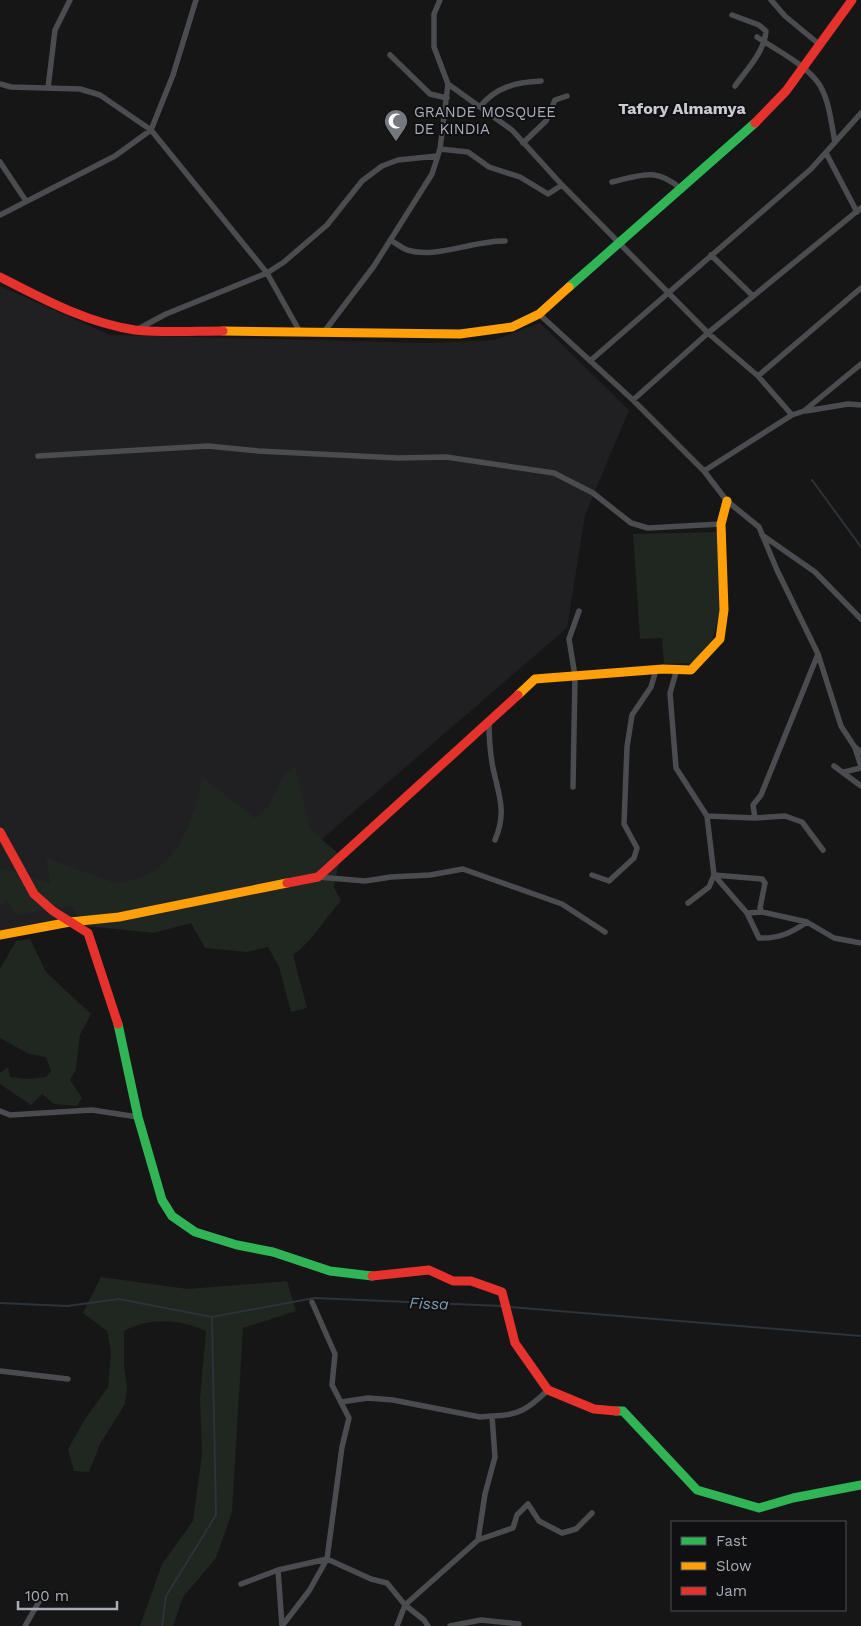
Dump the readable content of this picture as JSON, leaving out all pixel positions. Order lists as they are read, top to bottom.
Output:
{
  "districts": ["Tafory Almamya"],
  "water": ["Fissa"],
  "places": {
    "mosque": ["GRANDE MOSQUEE DE KINDIA"]
  },
  "legend": ["Fast", "Slow", "Jam"],
  "scale_bar": "100 m"
}
